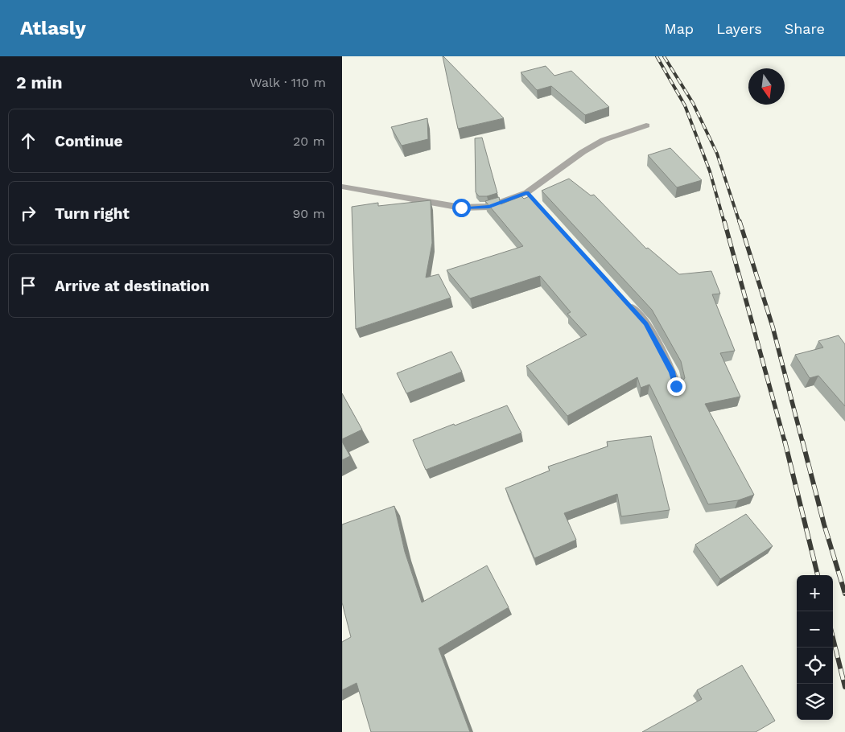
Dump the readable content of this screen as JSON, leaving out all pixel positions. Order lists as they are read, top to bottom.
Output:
{
  "north": "bottom",
  "page": {
    "header": "Atlasly",
    "nav": ["Map", "Layers", "Share"],
    "heading": ["2 min", "Walk · 110 m"],
    "list": [
      ["Continue", "20 m"],
      ["Turn right", "90 m"],
      "Arrive at destination"
    ],
    "map_buttons": ["+", "−"]
  }
}
